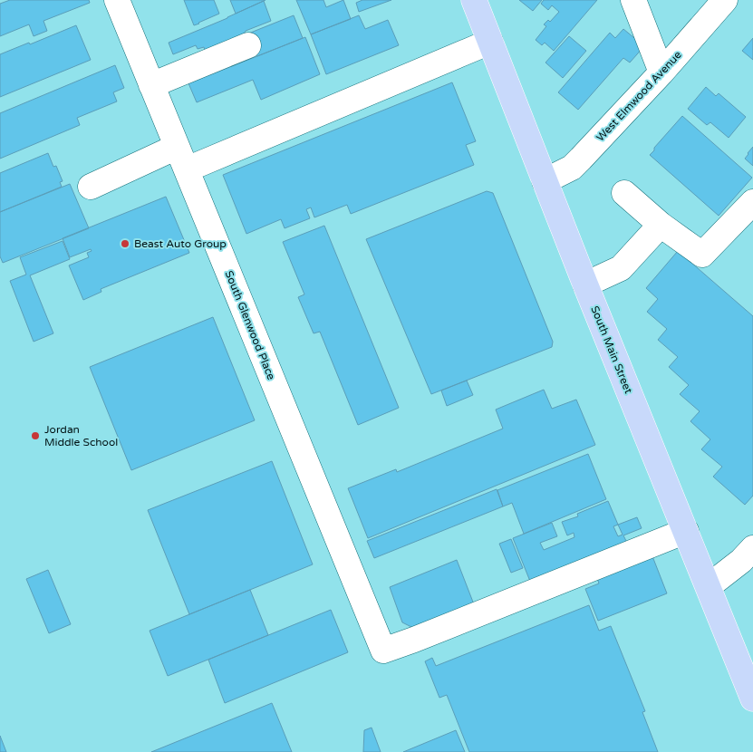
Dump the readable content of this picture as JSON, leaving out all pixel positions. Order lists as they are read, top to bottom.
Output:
{
  "streets": {
    "main road": ["South Main Street"],
    "street": ["West Elmwood Avenue", "South Glenwood Place"]
  },
  "crossings": [
    ["West Elmwood Avenue", "South Main Street"],
    ["South Glenwood Place", "South Main Street"]
  ],
  "places": ["Beast Auto Group", "Jordan Middle School"]
}
